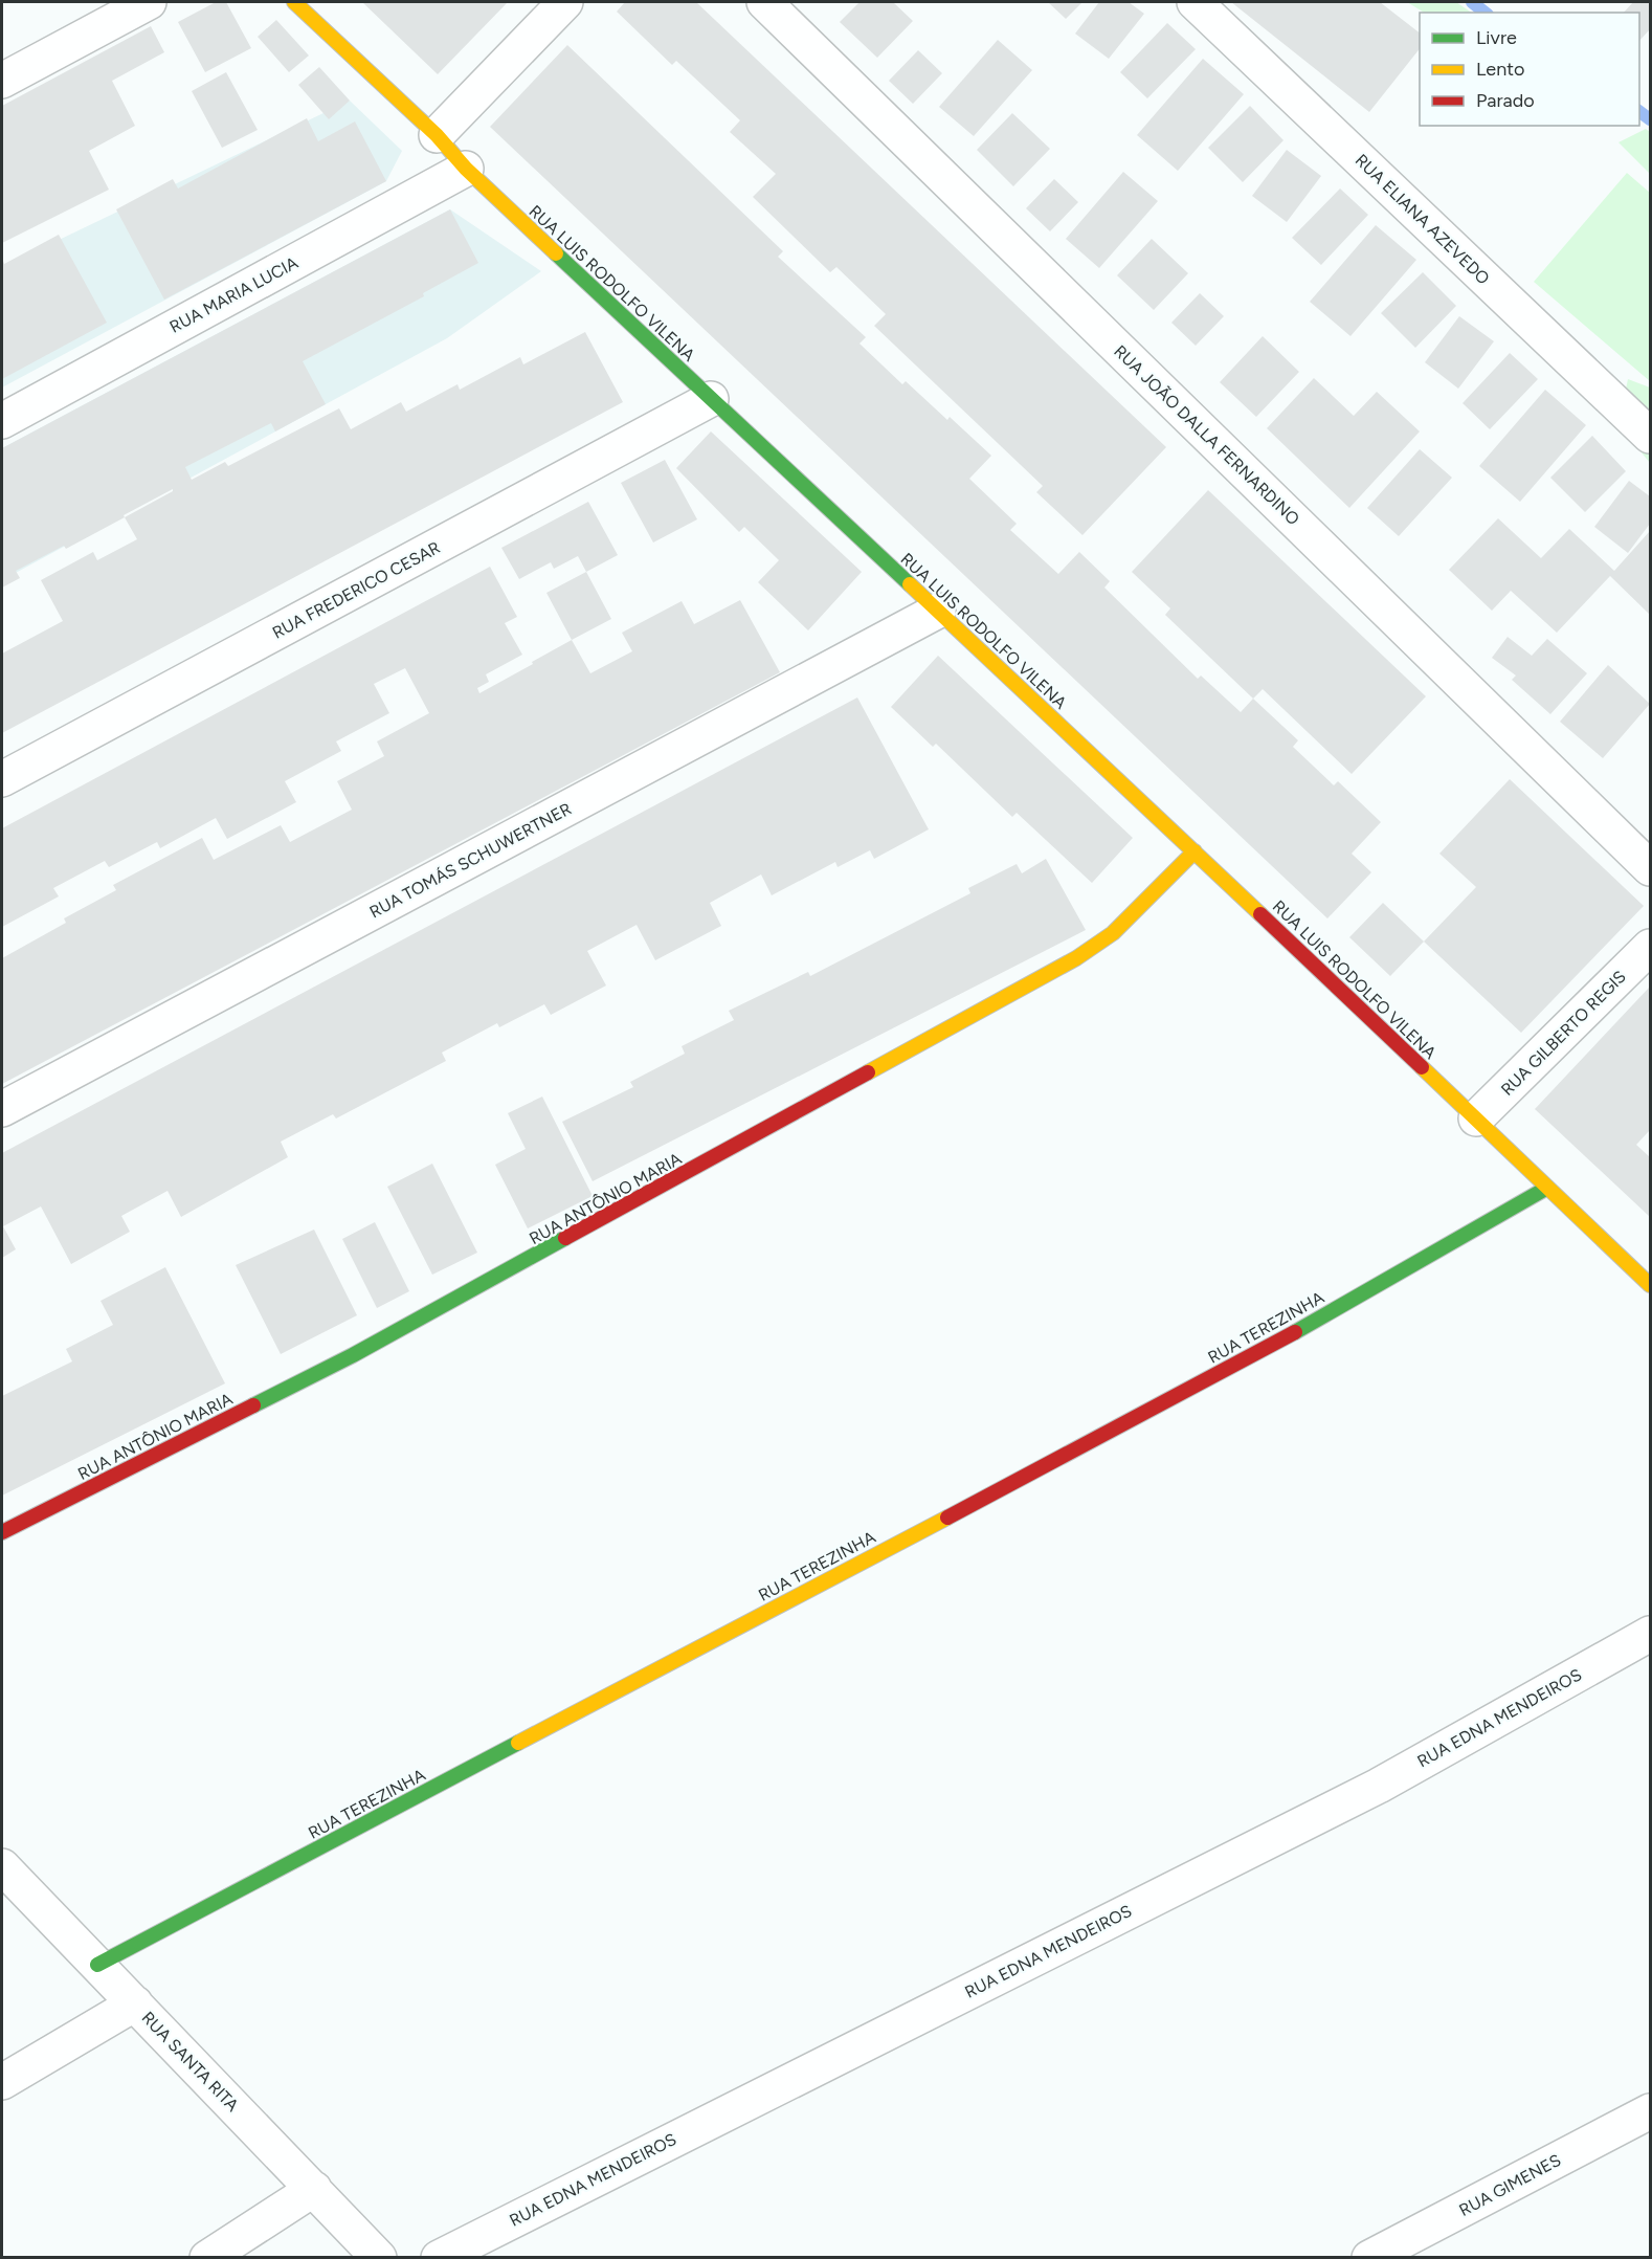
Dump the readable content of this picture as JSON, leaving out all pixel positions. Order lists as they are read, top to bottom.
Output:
{
  "streets": {
    "street": [
      "RUA ELIANA AZEVEDO",
      "RUA LUIS RODOLFO VILENA",
      "RUA MARIA LUCIA",
      "RUA JOÃO DALLA FERNARDINO",
      "RUA FREDERICO CESAR",
      "RUA TOMÁS SCHUWERTNER",
      "RUA GILBERTO REGIS",
      "RUA ANTÔNIO MARIA",
      "RUA TEREZINHA",
      "RUA EDNA MENDEIROS",
      "RUA SANTA RITA",
      "RUA GIMENES"
    ]
  },
  "crossings": [
    ["RUA LUIS RODOLFO VILENA", "RUA MARIA LUCIA"],
    ["RUA LUIS RODOLFO VILENA", "RUA FREDERICO CESAR"],
    ["RUA LUIS RODOLFO VILENA", "RUA TOMÁS SCHUWERTNER"],
    ["RUA LUIS RODOLFO VILENA", "RUA GILBERTO REGIS"],
    ["RUA LUIS RODOLFO VILENA", "RUA ANTÔNIO MARIA"],
    ["RUA LUIS RODOLFO VILENA", "RUA TEREZINHA"],
    ["RUA TEREZINHA", "RUA SANTA RITA"]
  ],
  "legend": ["Livre", "Lento", "Parado"]
}
